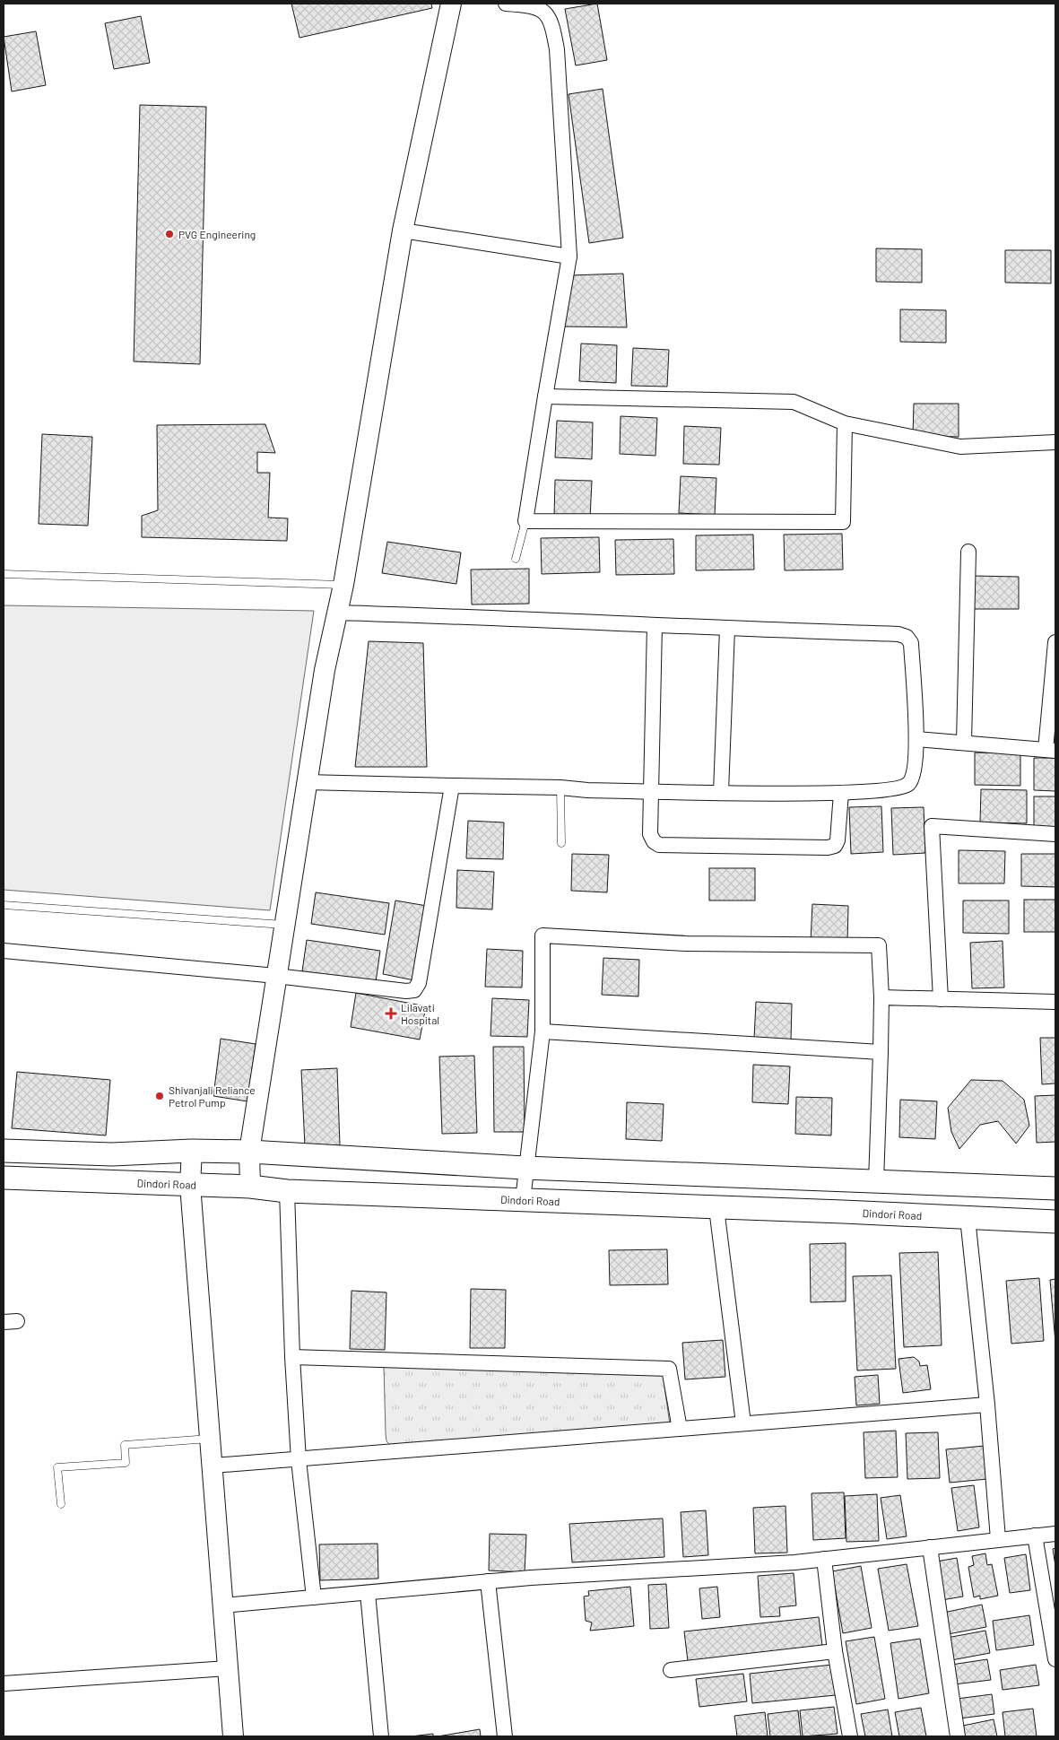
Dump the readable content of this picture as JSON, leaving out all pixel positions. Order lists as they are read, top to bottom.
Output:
{
  "streets": {
    "main road": ["Dindori Road"]
  },
  "places": {
    "other": ["PVG Engineering", "Shivanjali Reliance Petrol Pump"],
    "health": ["Lilavati Hospital"]
  }
}
